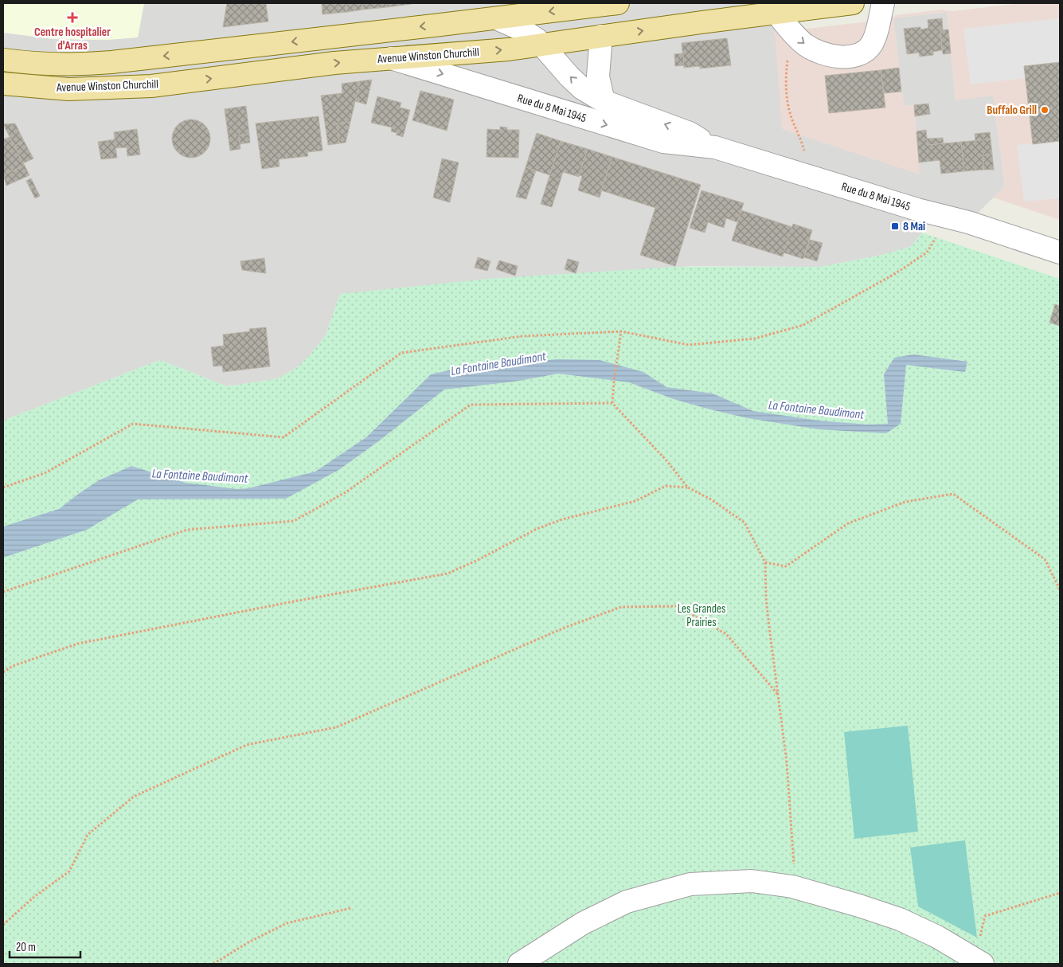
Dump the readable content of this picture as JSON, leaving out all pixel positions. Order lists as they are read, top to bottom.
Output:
{
  "streets": {
    "main road": ["Avenue Winston Churchill"],
    "street": ["Rue du 8 Mai 1945"]
  },
  "crossings": [
    ["Avenue Winston Churchill", "Rue du 8 Mai 1945"]
  ],
  "water": ["La Fontaine Baudimont"],
  "parks": ["Les Grandes Prairies"],
  "places": {
    "health": ["Centre hospitalier d'Arras"],
    "other": ["Buffalo Grill"],
    "transit": ["8 Mai"]
  },
  "scale_bar": "20 m"
}
